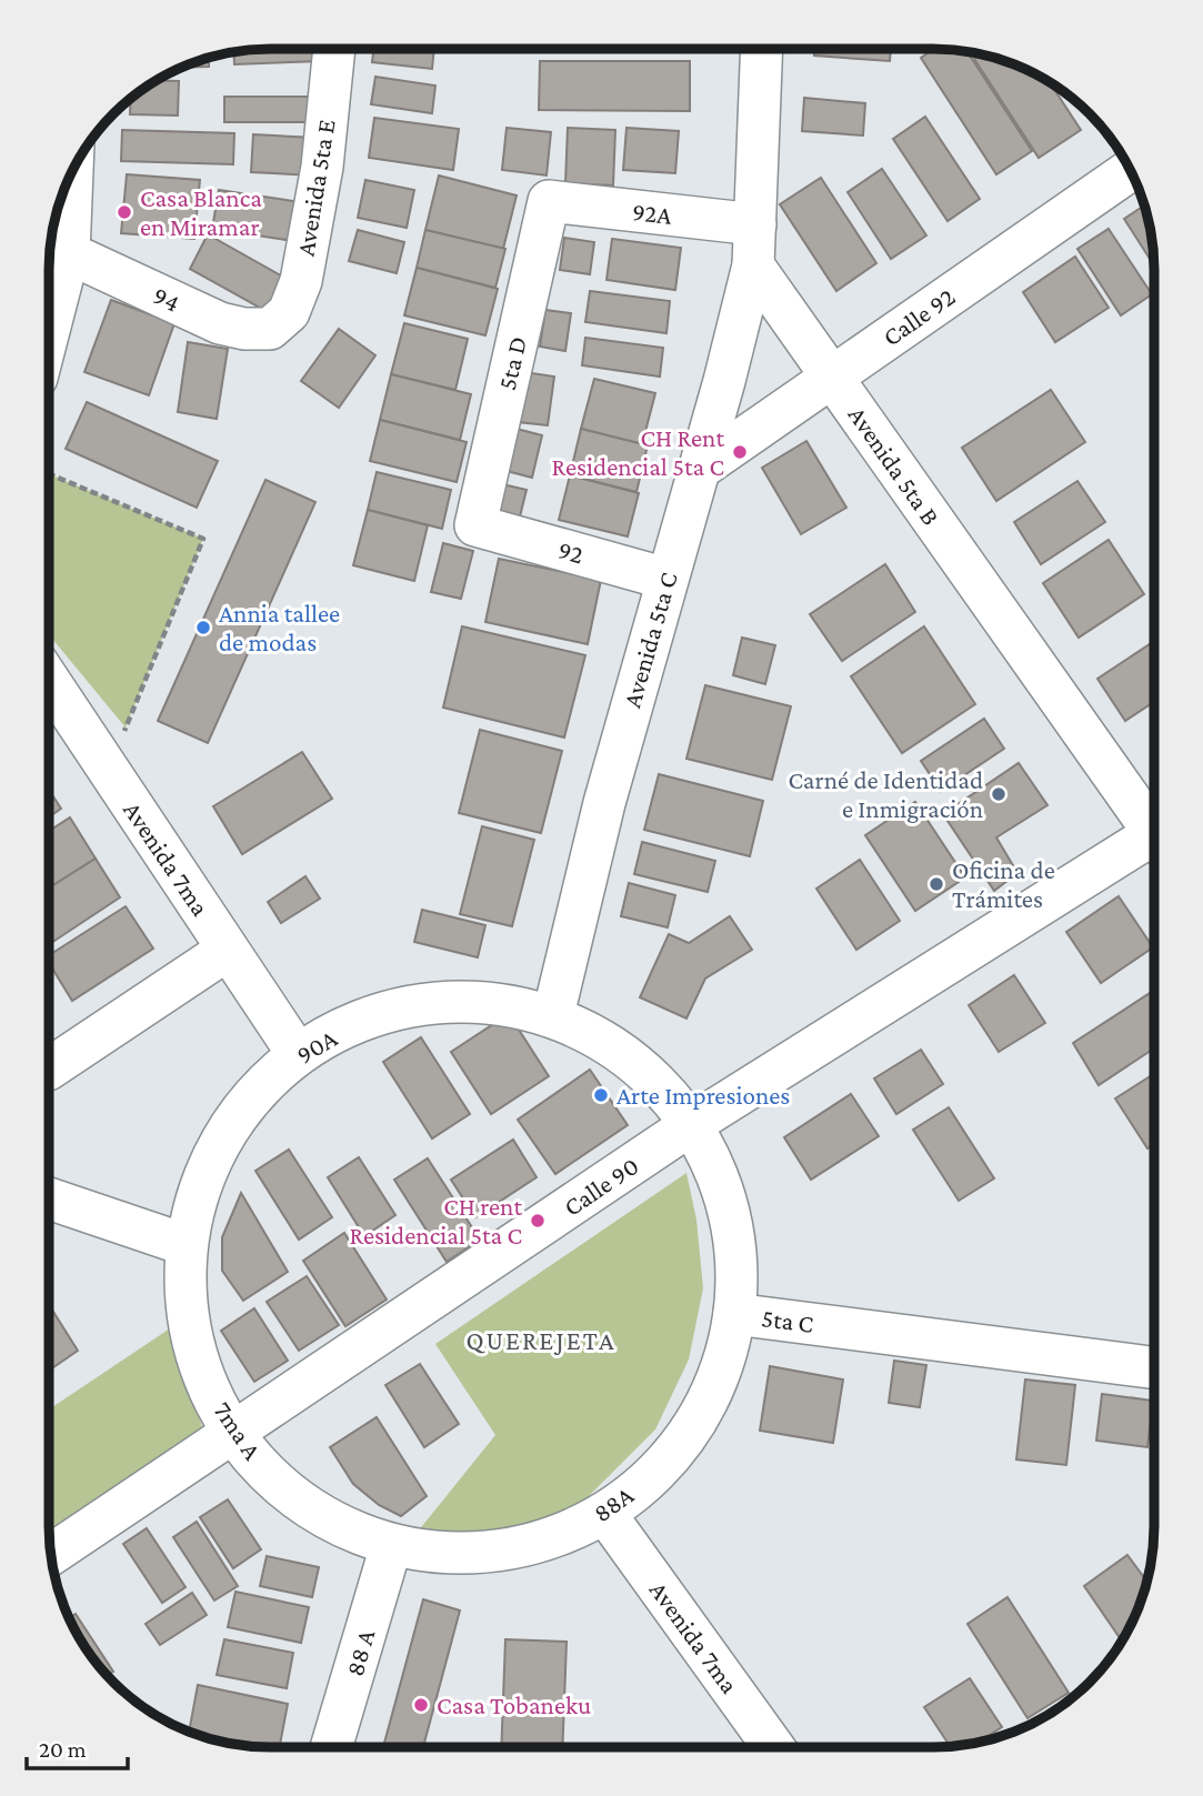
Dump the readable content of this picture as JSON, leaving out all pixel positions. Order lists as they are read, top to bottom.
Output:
{
  "streets": {
    "street": [
      "Avenida 5ta E",
      "92A",
      "94",
      "Calle 92",
      "5ta D",
      "Avenida 5ta B",
      "92",
      "Avenida 5ta C",
      "Avenida 7ma",
      "90A",
      "Calle 90",
      "5ta C",
      "7ma A",
      "88A",
      "88 A"
    ]
  },
  "crossings": [
    ["Avenida 5ta E", "94"],
    ["92A", "5ta D"],
    ["Calle 92", "Avenida 5ta B"],
    ["Calle 92", "Avenida 5ta C"],
    ["5ta D", "92"],
    ["Avenida 5ta B", "Avenida 5ta C"],
    ["92", "Avenida 5ta C"],
    ["Avenida 5ta C", "90A"],
    ["Avenida 5ta C", "5ta C"],
    ["Avenida 7ma", "90A"],
    ["Avenida 7ma", "88A"],
    ["90A", "5ta C"],
    ["90A", "7ma A"],
    ["Calle 90", "5ta C"],
    ["Calle 90", "7ma A"],
    ["5ta C", "88A"],
    ["7ma A", "88A"],
    ["7ma A", "88 A"],
    ["88A", "88 A"]
  ],
  "districts": ["QUEREJETA"],
  "places": [
    "Casa Blanca en Miramar",
    "CH Rent Residencial 5ta C",
    "Annia tallee de modas",
    "Carné de Identidad e Inmigración",
    "Oficina de Trámites",
    "Arte Impresiones",
    "CH rent Residencial 5ta C",
    "Casa Tobaneku"
  ],
  "scale_bar": "20 m"
}
